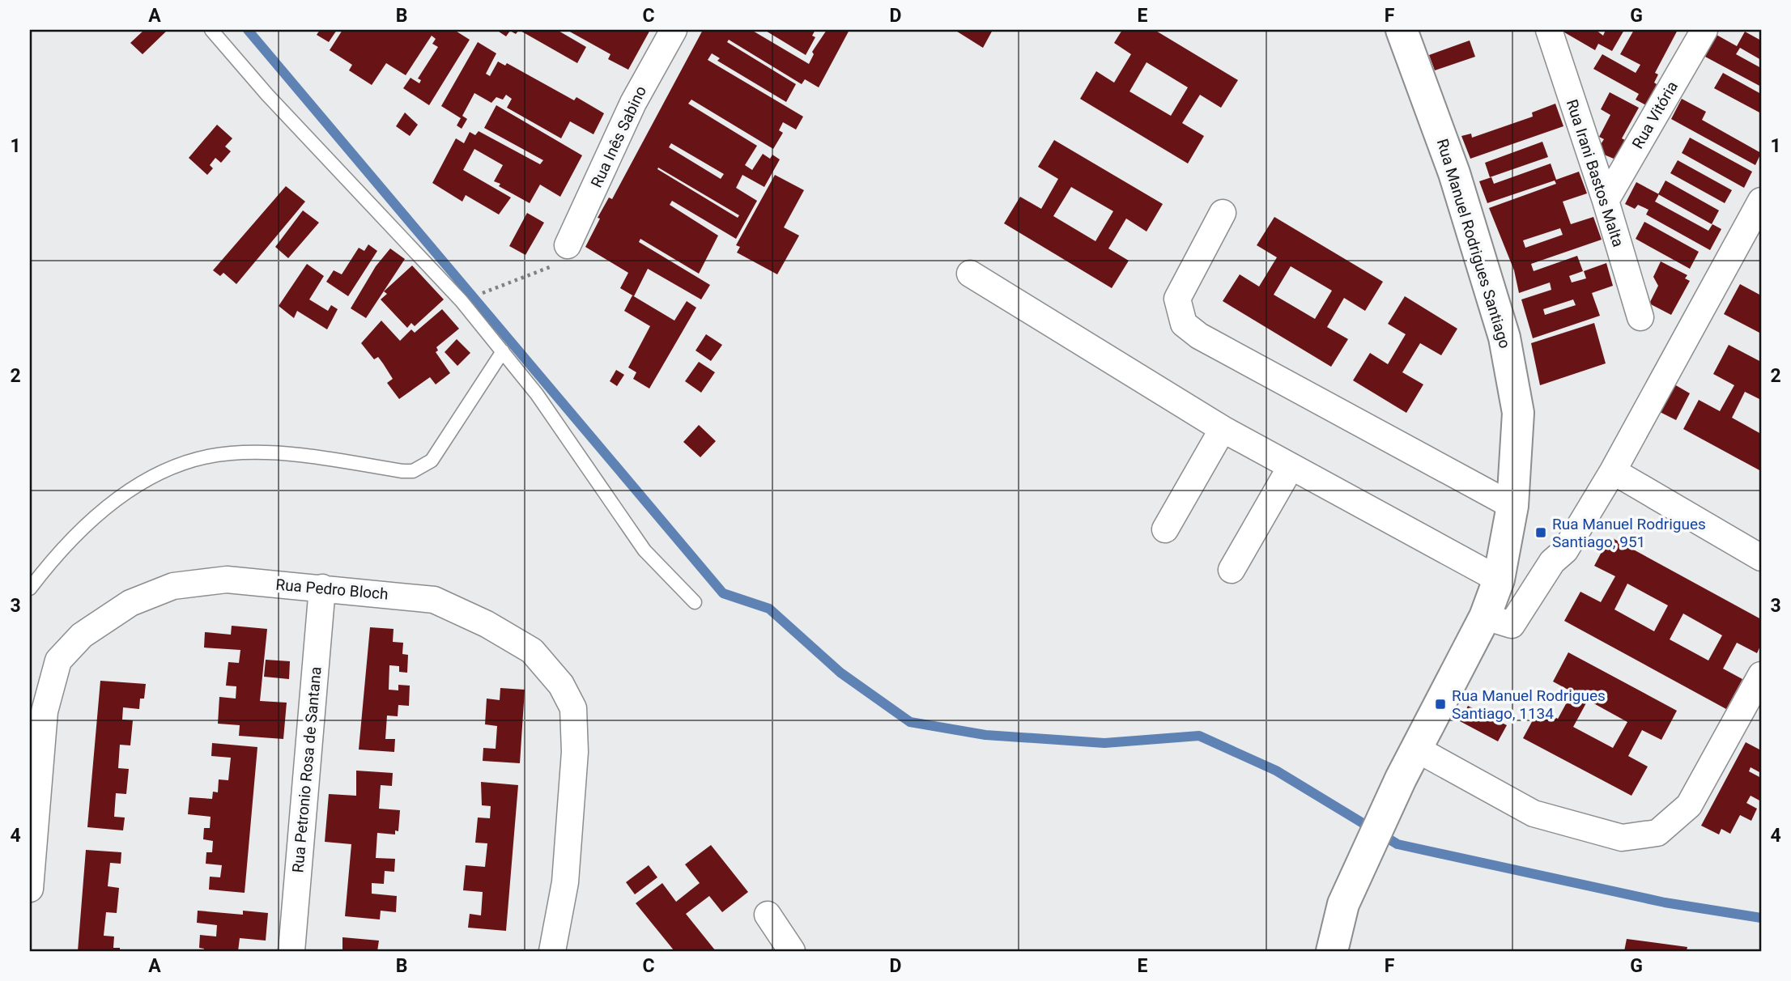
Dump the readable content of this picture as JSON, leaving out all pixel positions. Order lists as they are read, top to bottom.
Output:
{
  "streets": {
    "main road": ["Rua Manuel Rodrigues Santiago"],
    "street": [
      "Rua Vitória",
      "Rua Inês Sabino",
      "Rua Irani Bastos Malta",
      "Rua Pedro Bloch",
      "Rua Petronio Rosa de Santana"
    ]
  },
  "crossings": [
    ["Rua Vitória", "Rua Irani Bastos Malta"],
    ["Rua Pedro Bloch", "Rua Petronio Rosa de Santana"]
  ],
  "places": {
    "transit": ["Rua Manuel Rodrigues Santiago, 951", "Rua Manuel Rodrigues Santiago, 1134"]
  },
  "grid": {
    "columns": [
      "A",
      "B",
      "C",
      "D",
      "E",
      "F",
      "G"
    ],
    "rows": [
      "1",
      "2",
      "3",
      "4"
    ]
  }
}
